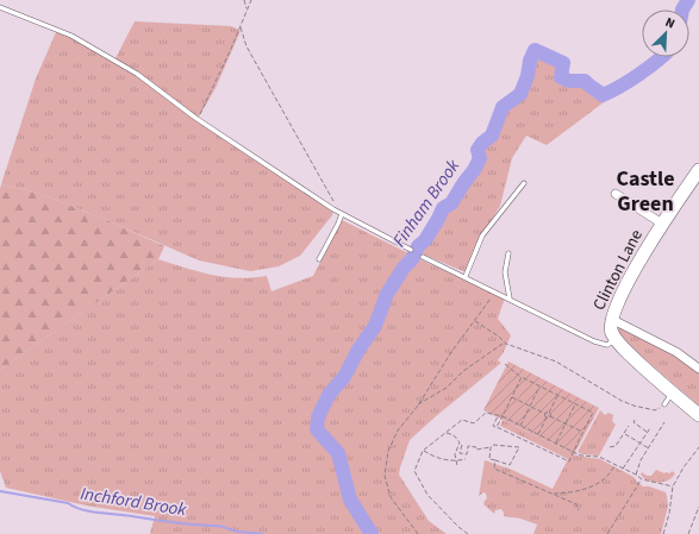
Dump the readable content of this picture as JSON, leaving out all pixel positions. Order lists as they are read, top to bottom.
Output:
{
  "streets": {
    "main road": ["Clinton Lane"]
  },
  "districts": ["Castle Green"],
  "water": ["Finham Brook", "Inchford Brook"],
  "north": "top right"
}
